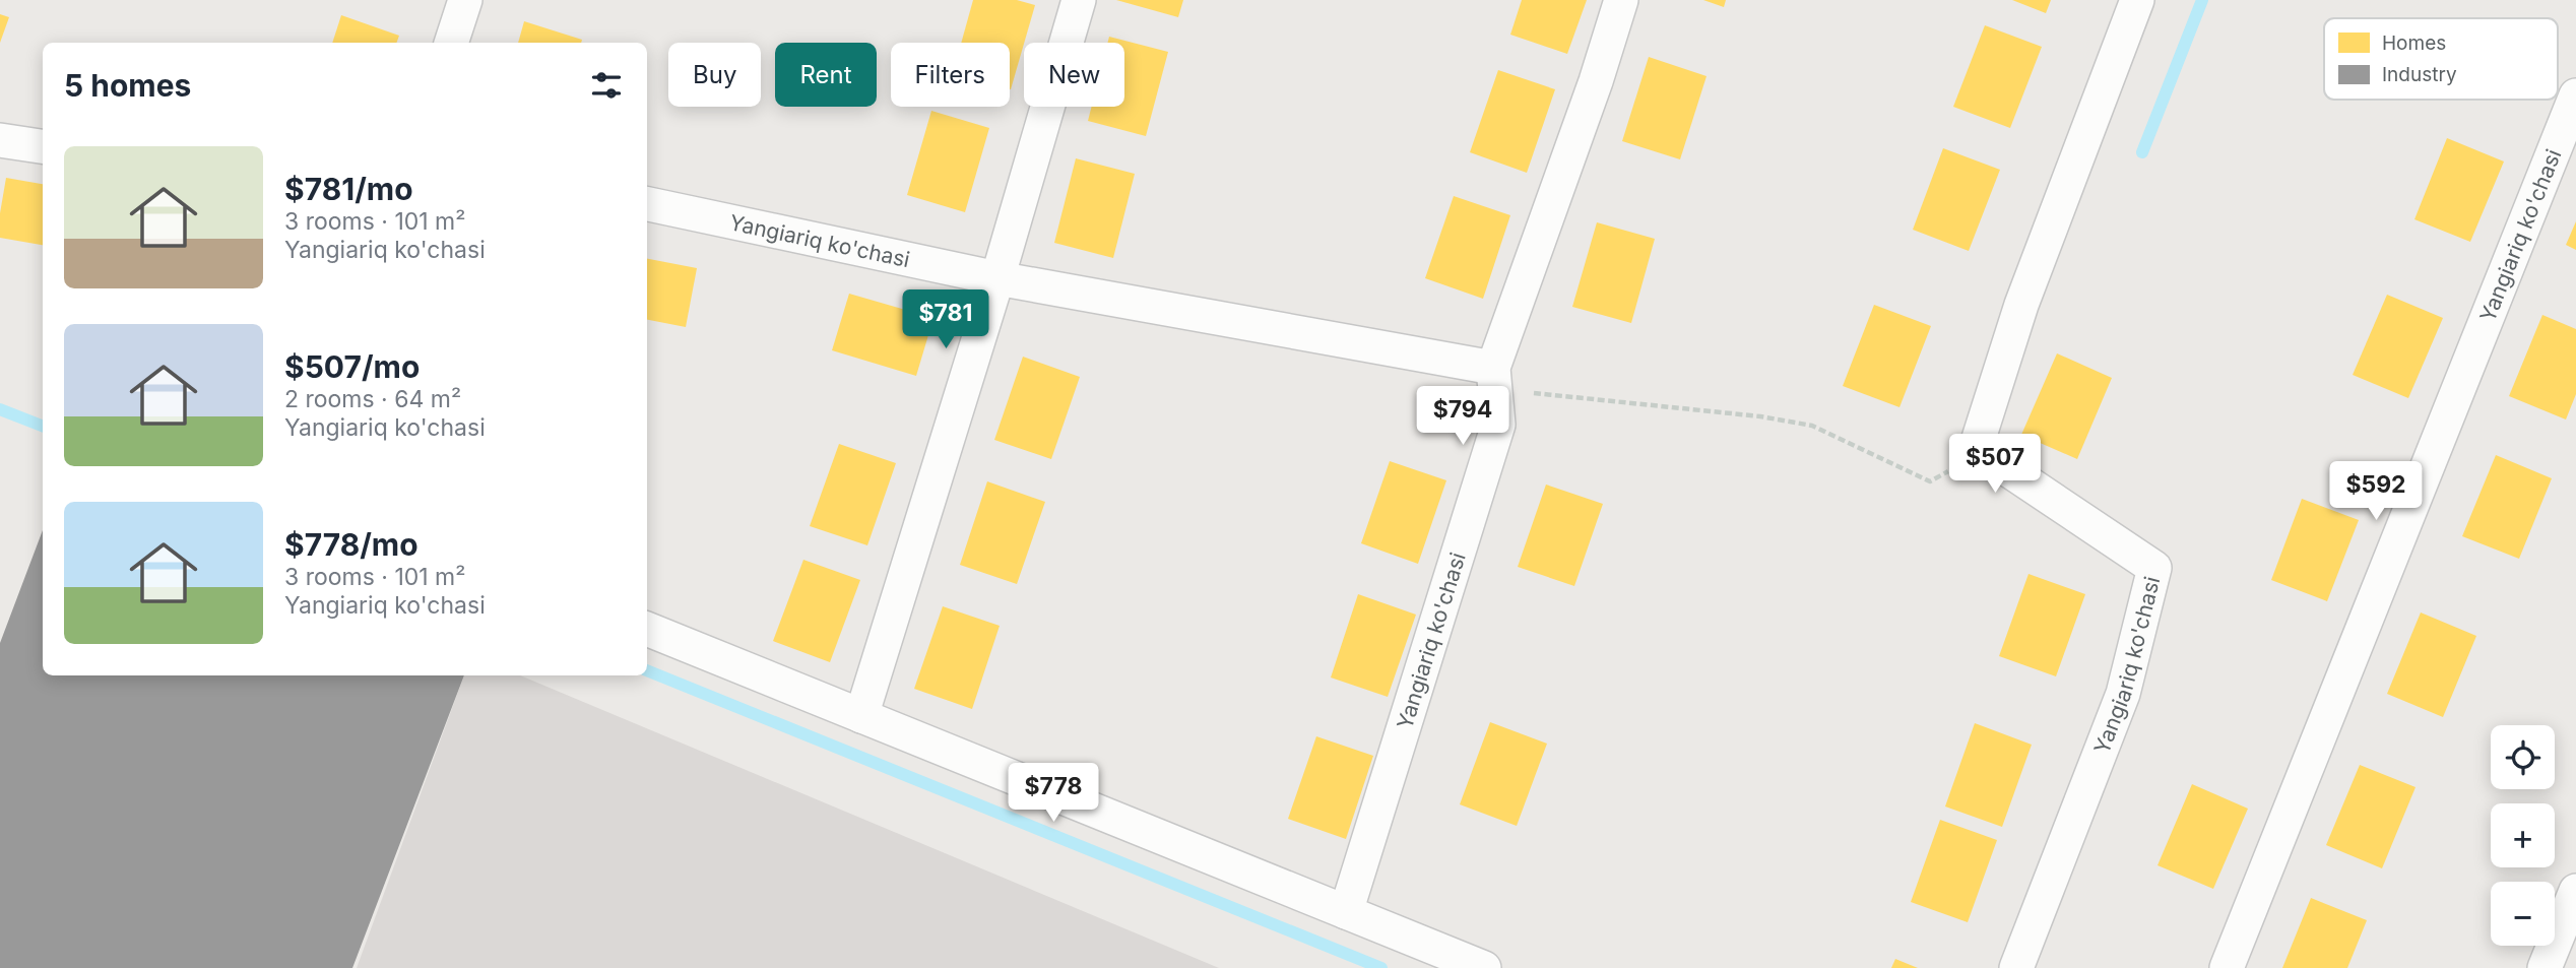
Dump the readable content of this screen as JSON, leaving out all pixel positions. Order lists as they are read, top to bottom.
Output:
{
  "streets": {
    "street": ["Yangiariq ko'chasi"]
  },
  "legend": ["Homes", "Industry"],
  "page": {
    "chip": [
      "Buy",
      "Rent",
      "Filters",
      "New"
    ],
    "heading": "5 homes",
    "list": [
      {
        "name": "$781/mo",
        "note": "3 rooms · 101 m² · Yangiariq ko'chasi"
      },
      {
        "name": "$507/mo",
        "note": "2 rooms · 64 m² · Yangiariq ko'chasi"
      },
      {
        "name": "$778/mo",
        "note": "3 rooms · 101 m² · Yangiariq ko'chasi"
      }
    ],
    "price": [
      "$781",
      "$794",
      "$507",
      "$592",
      "$778"
    ],
    "map_buttons": ["+", "−"]
  }
}
